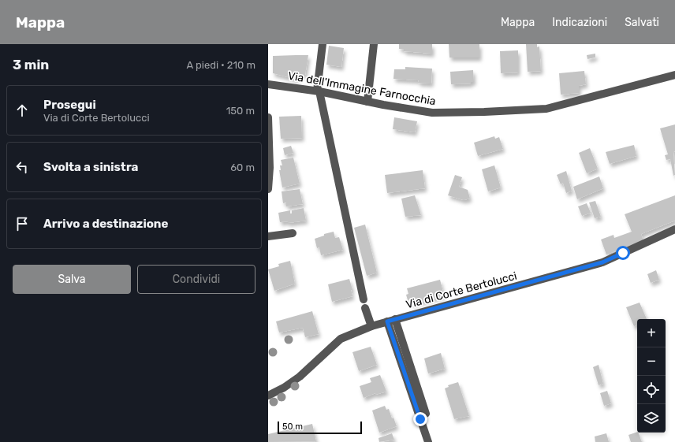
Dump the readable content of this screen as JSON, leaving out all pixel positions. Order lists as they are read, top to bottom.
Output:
{
  "streets": {
    "street": ["Via dell'Immagine Farnocchia", "Via di Corte Bertolucci"]
  },
  "scale_bar": "50 m",
  "page": {
    "header": "Mappa",
    "nav": ["Mappa", "Indicazioni", "Salvati"],
    "heading": ["3 min", "A piedi · 210 m"],
    "list": [
      ["Prosegui", "Via di Corte Bertolucci", "150 m"],
      ["Svolta a sinistra", "60 m"],
      "Arrivo a destinazione"
    ],
    "buttons": ["Salva", "Condividi"],
    "map_buttons": ["+", "−"],
    "scale": "50 m"
  }
}
